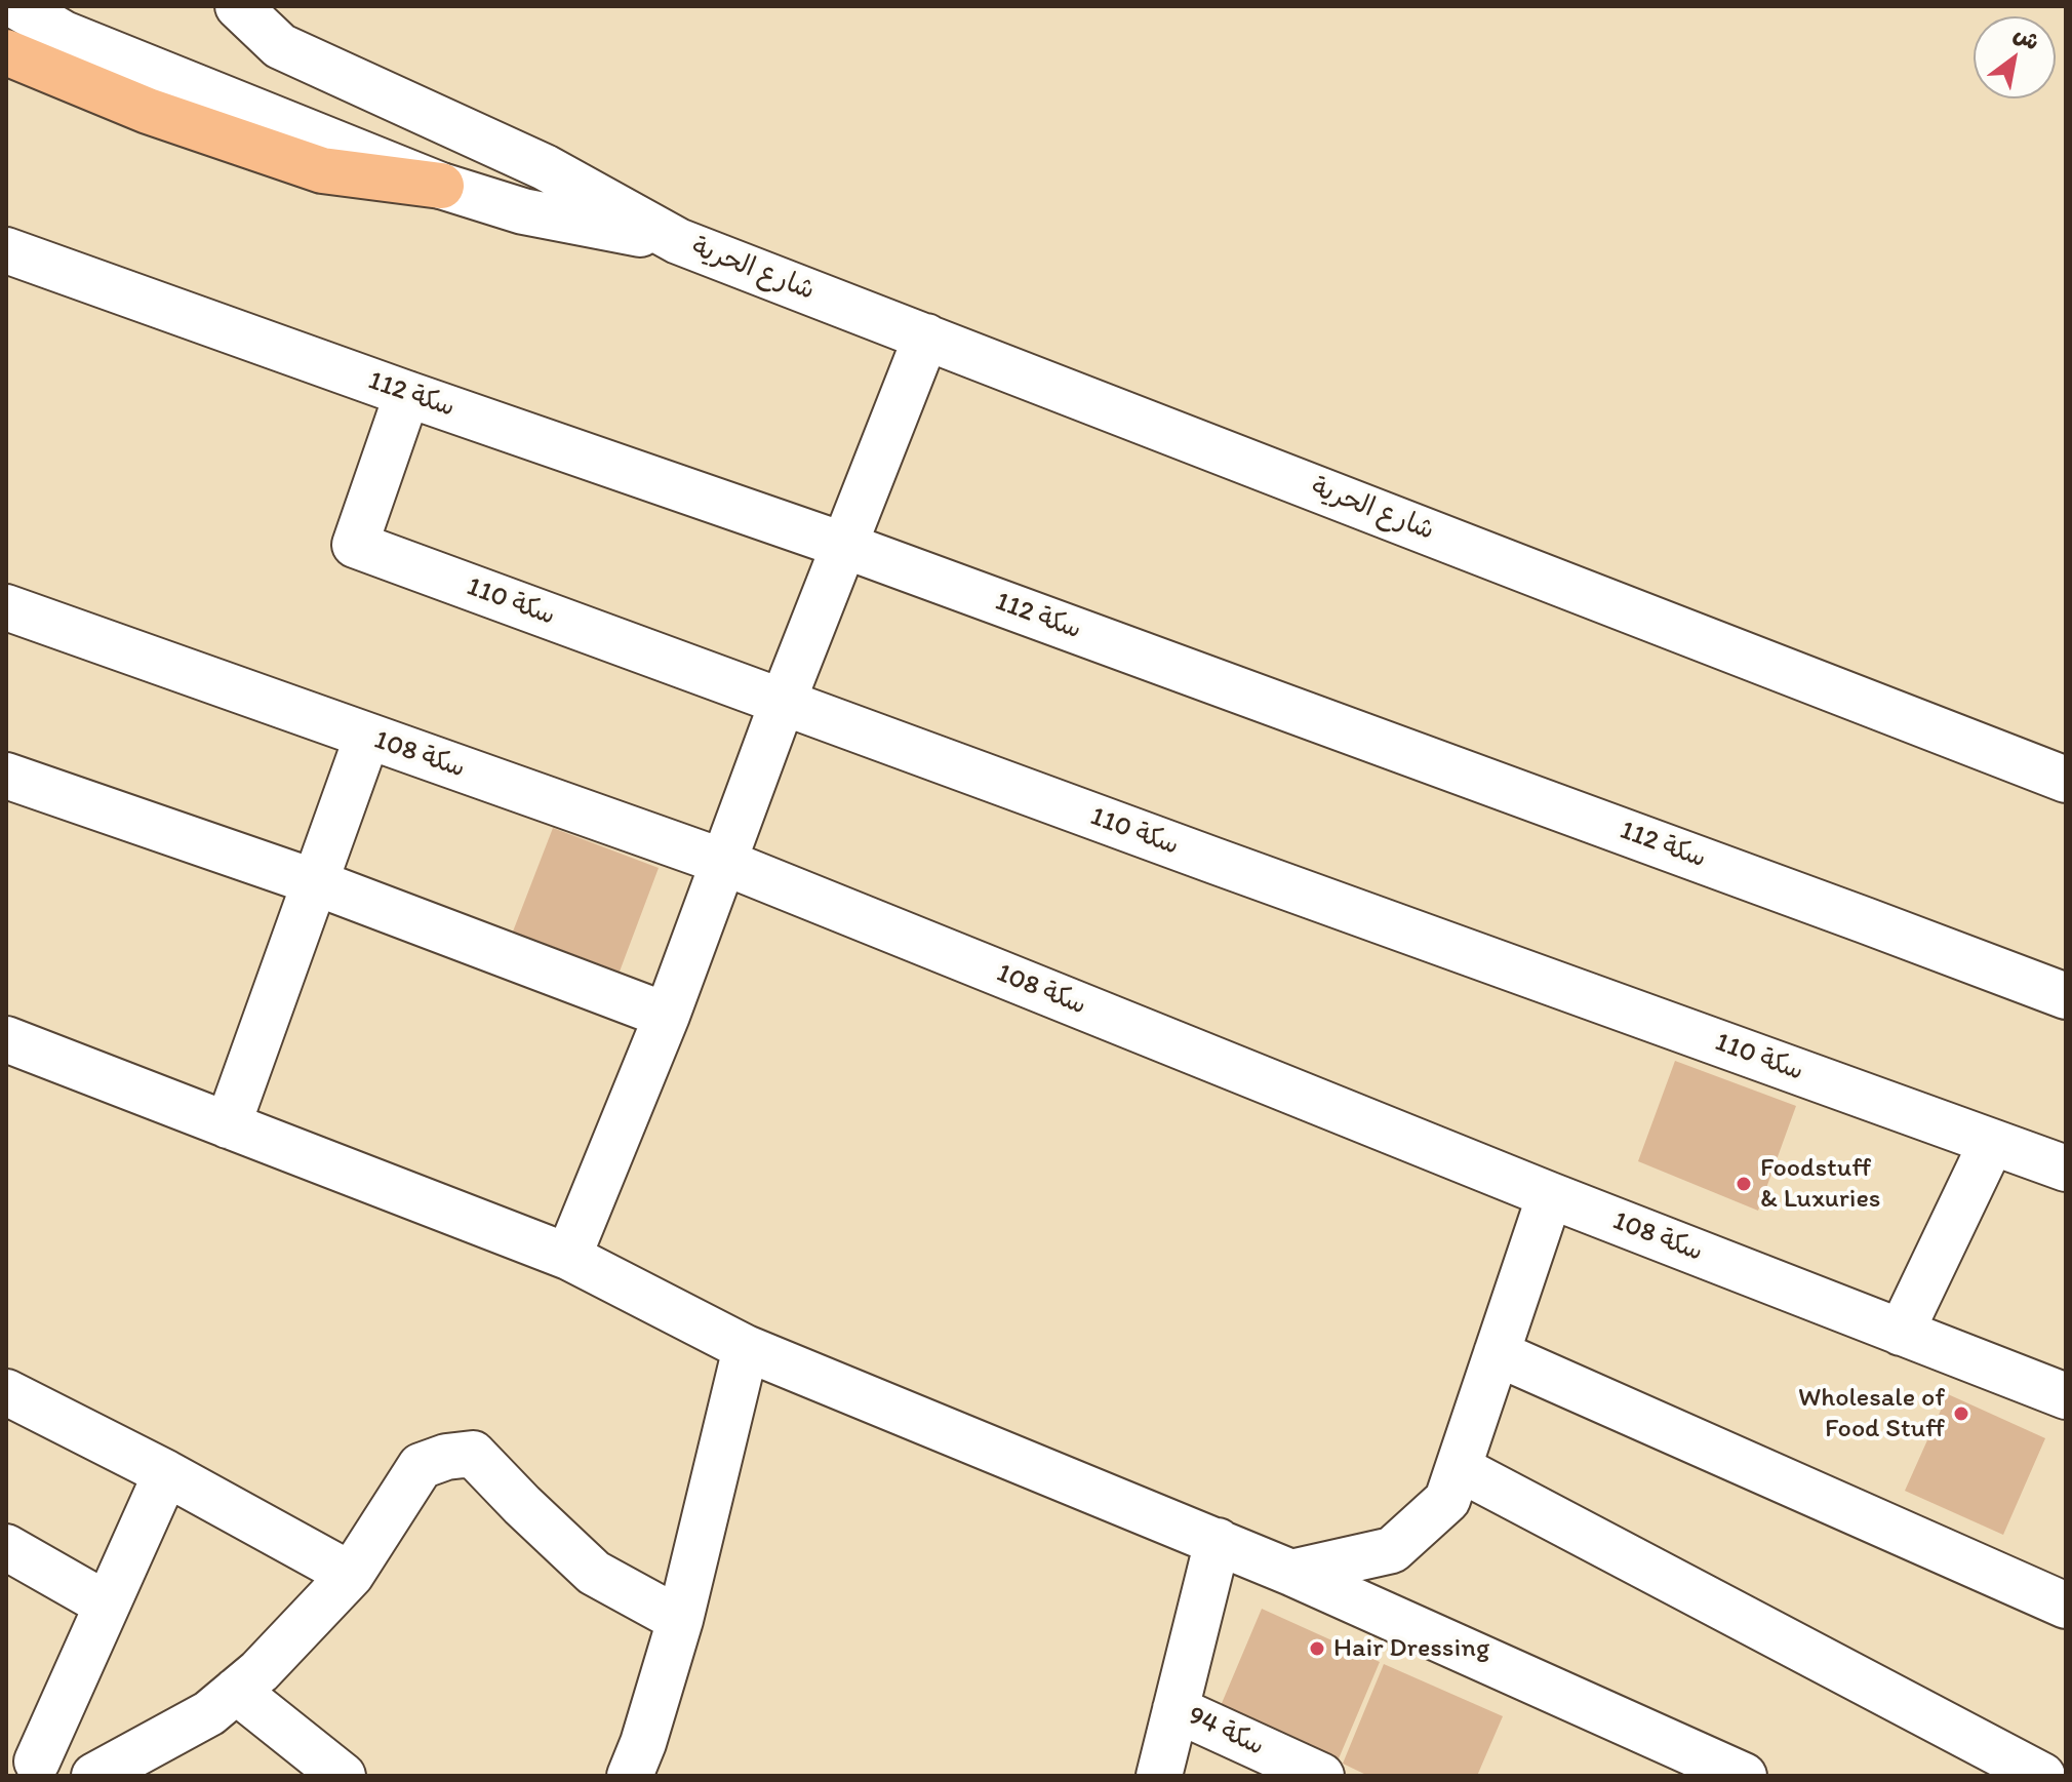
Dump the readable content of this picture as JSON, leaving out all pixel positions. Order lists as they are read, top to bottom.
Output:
{
  "streets": {
    "street": [
      "شارع الحرية",
      "سكة 112",
      "سكة 110",
      "سكة 108",
      "سكة 94"
    ]
  },
  "crossings": [
    ["سكة 112", "سكة 110"]
  ],
  "places": ["Foodstuff & Luxuries", "Wholesale of Food Stuff", "Hair Dressing"],
  "north": "top right"
}
